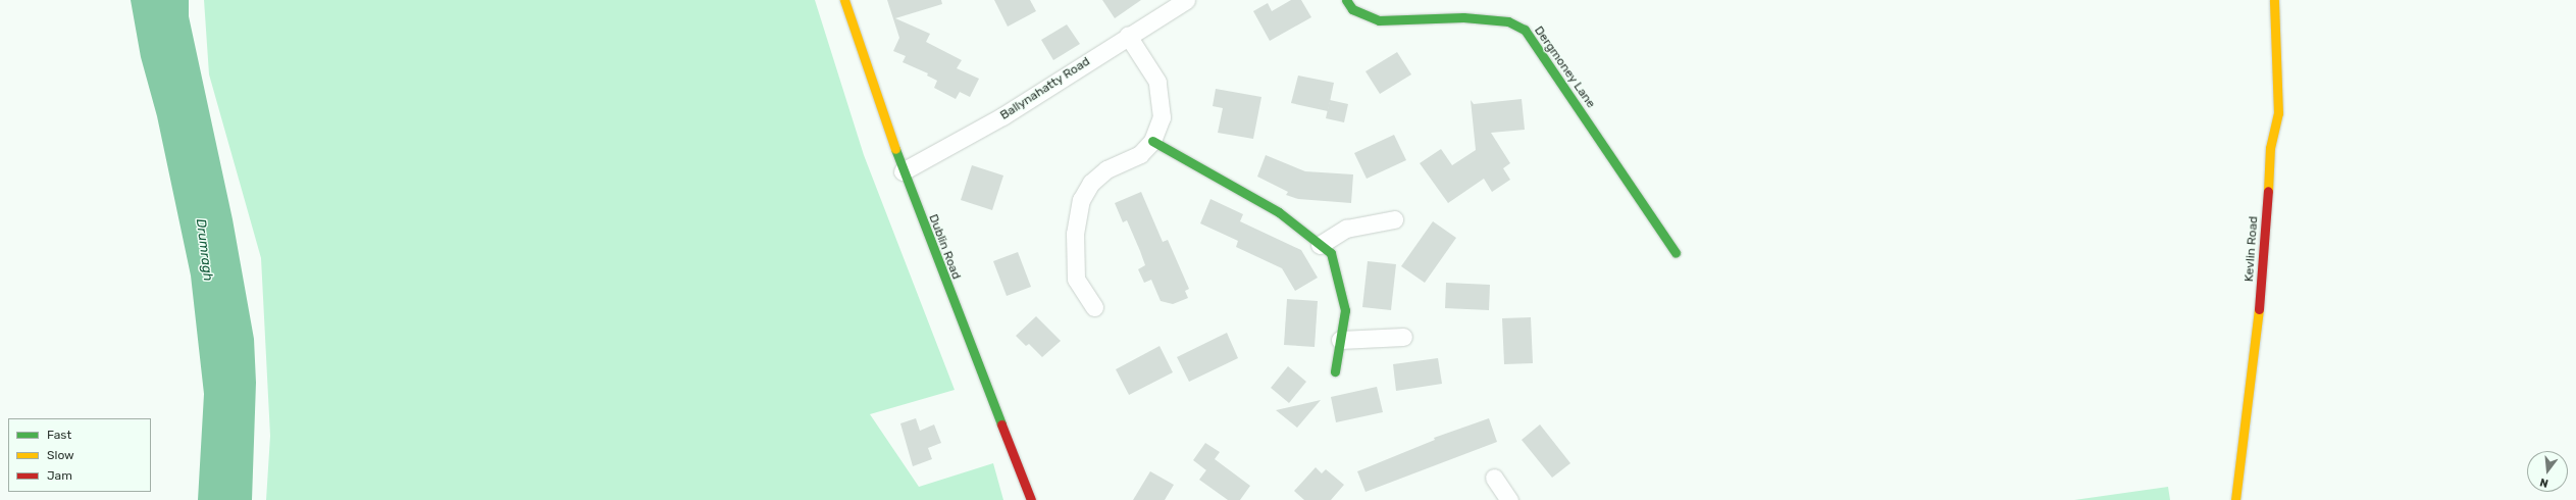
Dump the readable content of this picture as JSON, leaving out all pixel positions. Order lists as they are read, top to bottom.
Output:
{
  "streets": {
    "street": [
      "Dergmoney Lane",
      "Ballynahatty Road",
      "Dublin Road",
      "Kevlin Road"
    ]
  },
  "crossings": [
    ["Ballynahatty Road", "Dublin Road"]
  ],
  "water": ["Drumragh"],
  "legend": ["Fast", "Slow", "Jam"],
  "north": "bottom"
}
